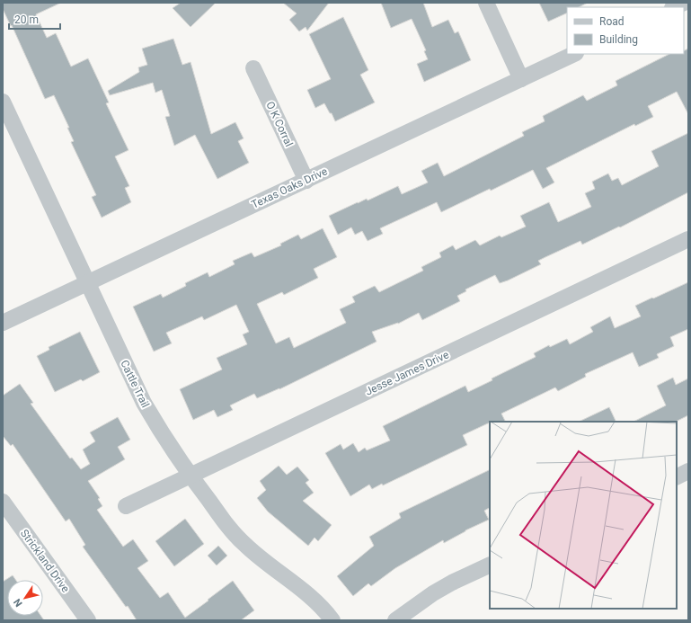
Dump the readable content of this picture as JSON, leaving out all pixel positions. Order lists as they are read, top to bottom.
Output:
{
  "streets": {
    "street": [
      "O K Corral",
      "Texas Oaks Drive",
      "Jesse James Drive",
      "Cattle Trail",
      "Strickland Drive"
    ]
  },
  "crossings": [
    ["O K Corral", "Texas Oaks Drive"],
    ["Texas Oaks Drive", "Cattle Trail"],
    ["Jesse James Drive", "Cattle Trail"]
  ],
  "legend": ["Road", "Building"],
  "scale_bar": "20 m",
  "north": "bottom left"
}
